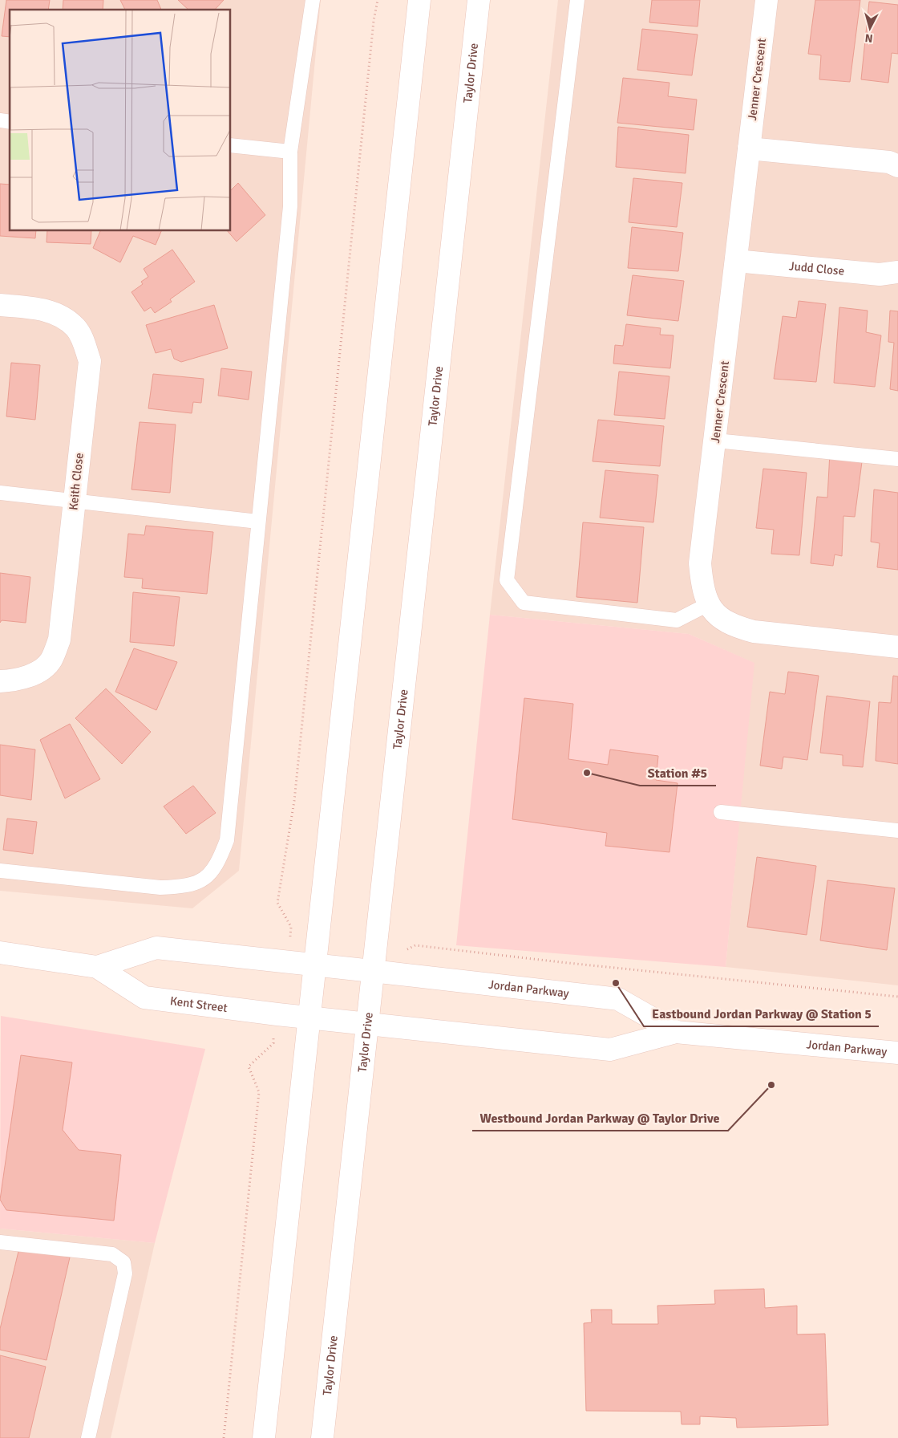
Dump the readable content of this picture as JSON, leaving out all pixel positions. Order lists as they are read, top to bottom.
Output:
{
  "streets": {
    "street": [
      "Taylor Drive",
      "Jenner Crescent",
      "Judd Close",
      "Keith Close",
      "Jordan Parkway",
      "Kent Street"
    ]
  },
  "crossings": [
    ["Taylor Drive", "Jordan Parkway"],
    ["Taylor Drive", "Kent Street"],
    ["Jenner Crescent", "Judd Close"],
    ["Jordan Parkway", "Kent Street"]
  ],
  "places": ["Station #5", "Eastbound Jordan Parkway @ Station 5", "Westbound Jordan Parkway @ Taylor Drive"],
  "north": "bottom"
}
